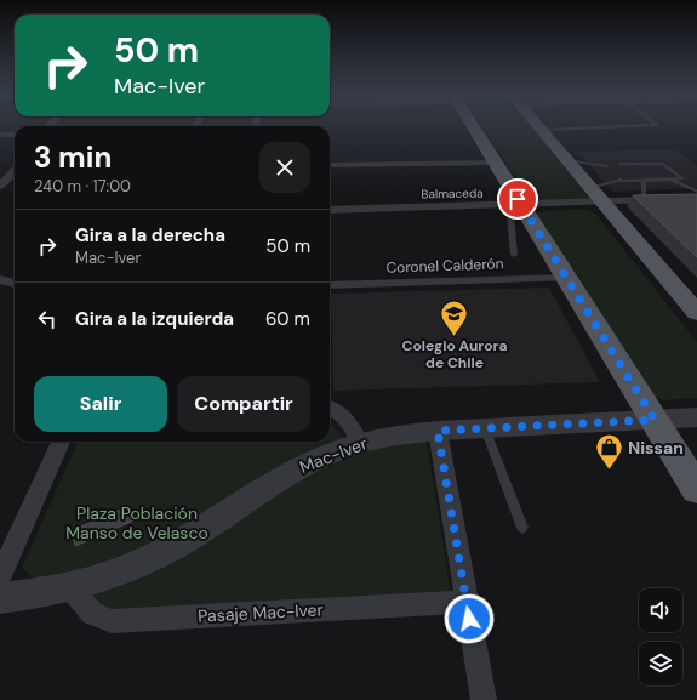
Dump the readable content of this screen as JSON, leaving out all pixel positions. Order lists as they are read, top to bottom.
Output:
{
  "streets": {
    "street": [
      "Balmaceda",
      "Coronel Calderón",
      "Mac-Iver",
      "Pasaje Mac-Iver"
    ]
  },
  "crossings": [
    ["Mac-Iver", "Pasaje Mac-Iver"]
  ],
  "parks": ["Plaza Población Manso de Velasco"],
  "places": {
    "school or university": ["Colegio Aurora de Chile"],
    "shop": ["Nissan"]
  },
  "page": {
    "turn": ["50 m", "Mac-Iver"],
    "heading": ["3 min", "240 m · 17:00"],
    "list": [
      {
        "name": "Gira a la derecha",
        "note": "Mac-Iver",
        "value": "50 m"
      },
      {
        "name": "Gira a la izquierda",
        "value": "60 m"
      }
    ],
    "buttons": ["Salir", "Compartir"]
  }
}
